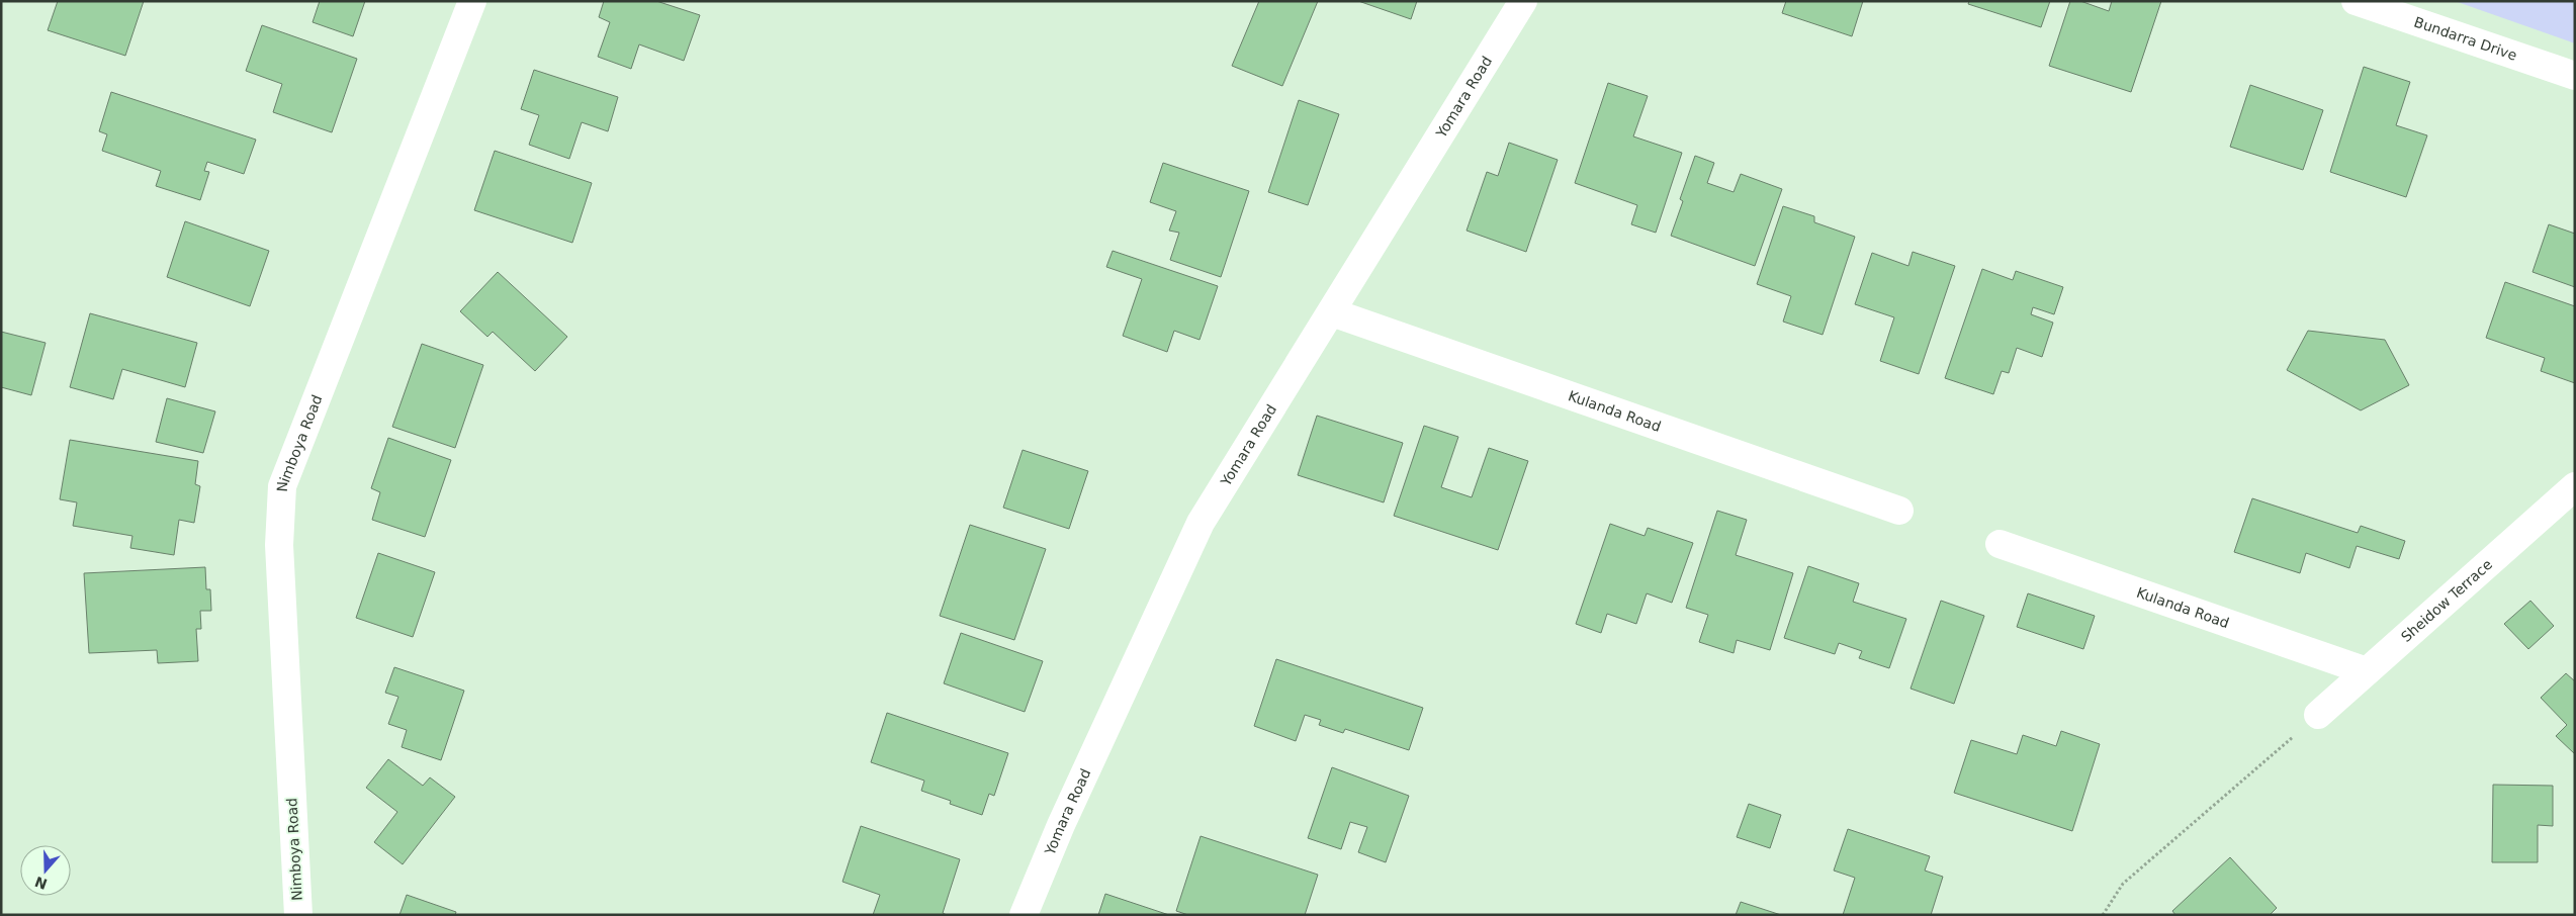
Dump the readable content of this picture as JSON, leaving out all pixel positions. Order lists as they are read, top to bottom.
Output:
{
  "streets": {
    "street": [
      "Bundarra Drive",
      "Yomara Road",
      "Kulanda Road",
      "Nimboya Road",
      "Sheidow Terrace"
    ]
  },
  "crossings": [
    ["Yomara Road", "Kulanda Road"],
    ["Kulanda Road", "Sheidow Terrace"]
  ],
  "north": "bottom"
}
